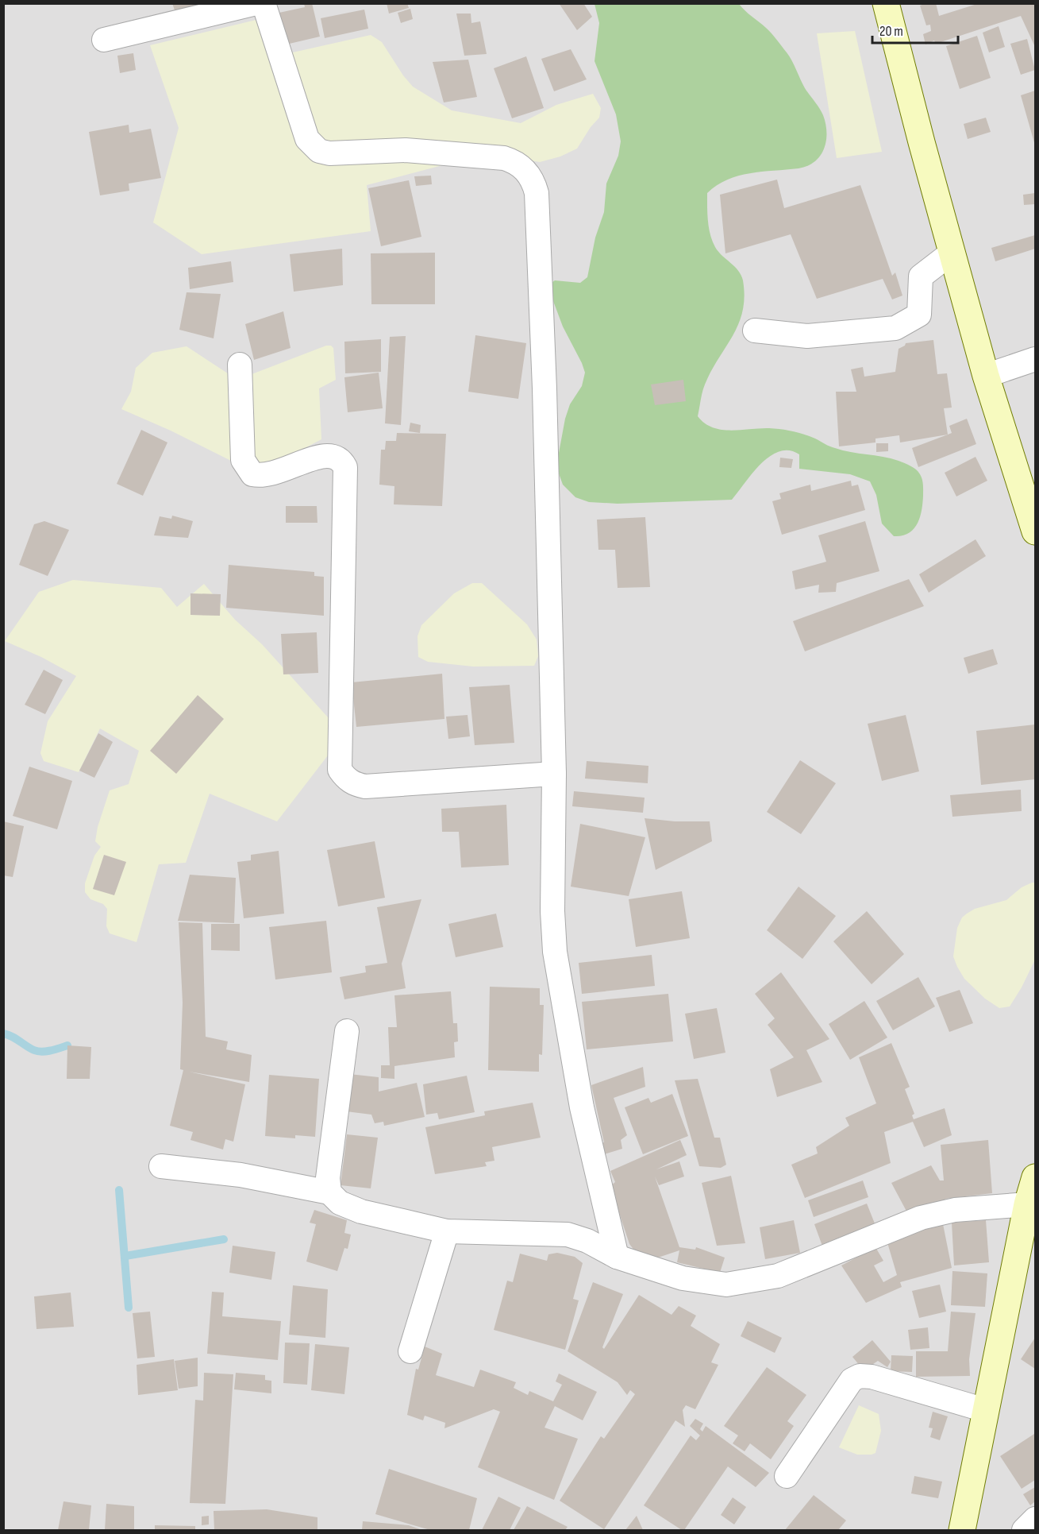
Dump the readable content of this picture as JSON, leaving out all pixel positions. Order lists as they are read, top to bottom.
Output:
{
  "scale_bar": "20 m"
}
